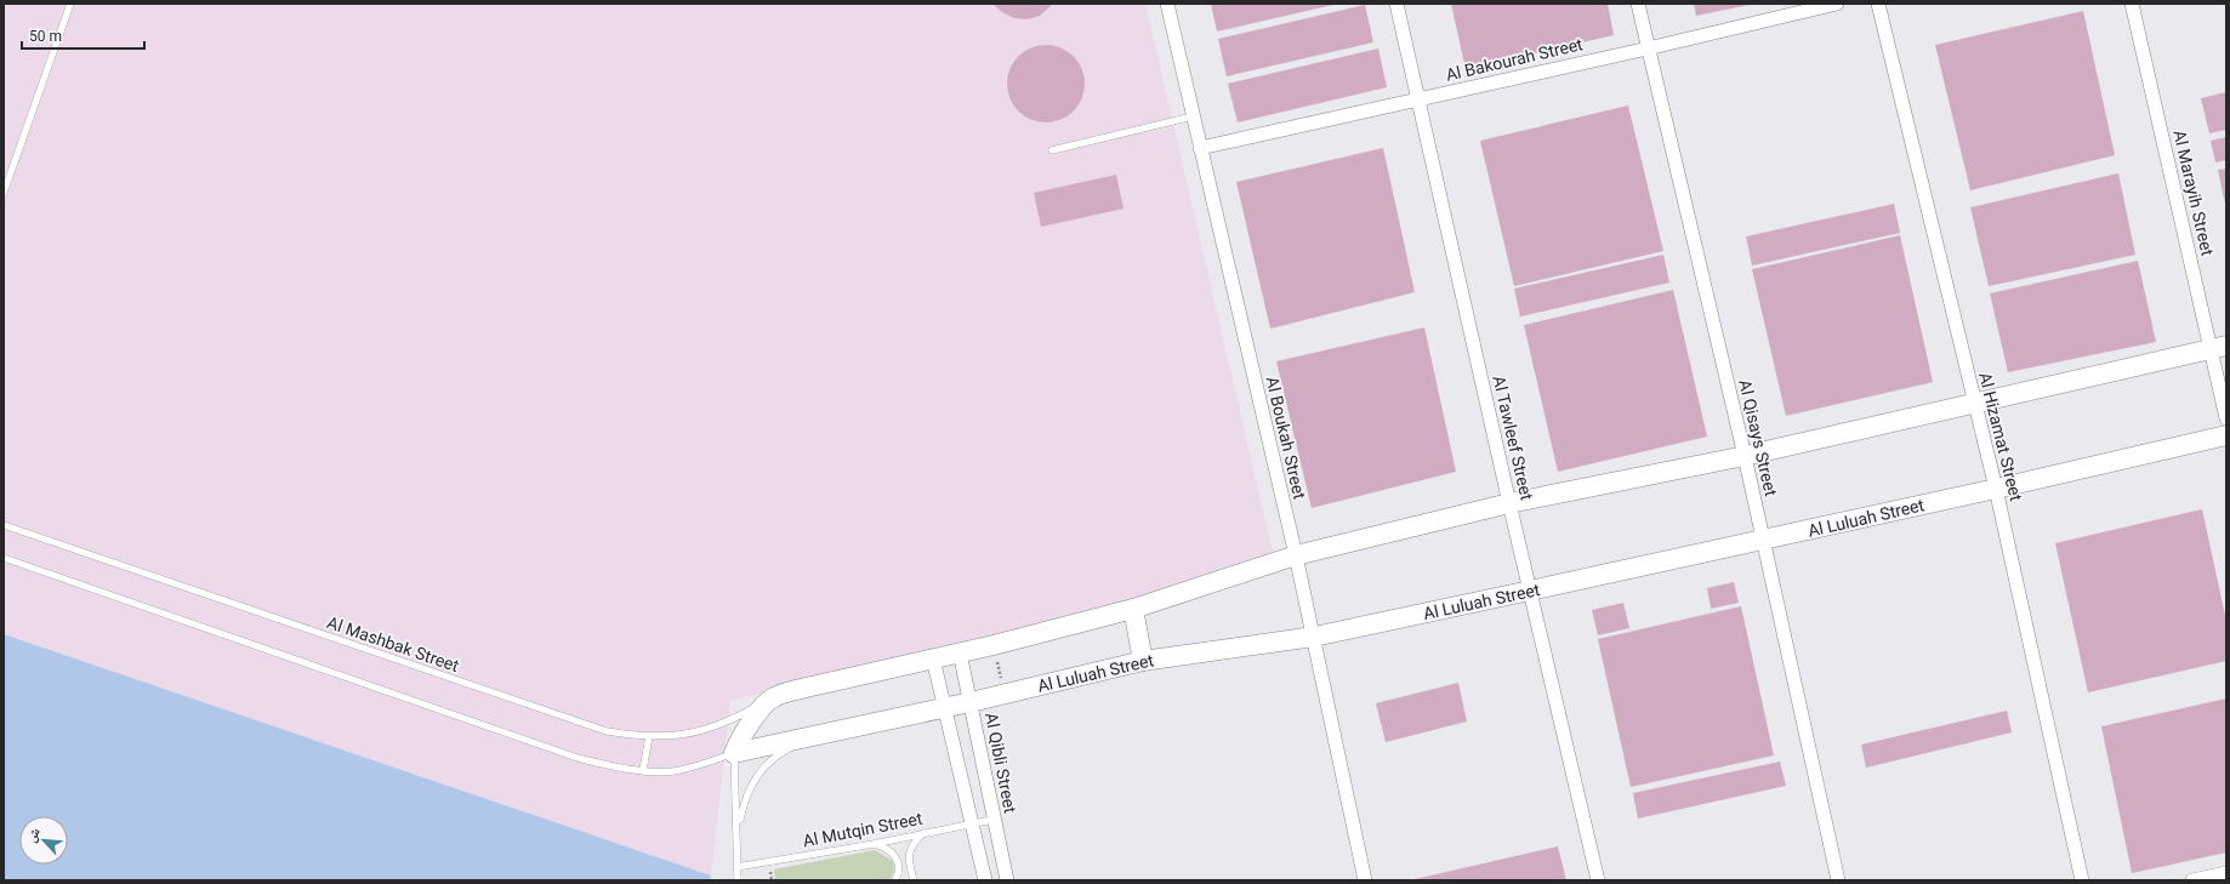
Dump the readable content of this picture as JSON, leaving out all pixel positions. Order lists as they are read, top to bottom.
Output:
{
  "streets": {
    "street": [
      "Al Bakourah Street",
      "Al Marayih Street",
      "Al Hizamat Street",
      "Al Boukah Street",
      "Al Tawleef Street",
      "Al Qisays Street",
      "Al Luluah Street",
      "Al Qibli Street"
    ],
    "lane": ["Al Mashbak Street", "Al Mutqin Street"]
  },
  "crossings": [
    ["Al Bakourah Street", "Al Boukah Street"],
    ["Al Bakourah Street", "Al Tawleef Street"],
    ["Al Bakourah Street", "Al Qisays Street"],
    ["Al Hizamat Street", "Al Luluah Street"],
    ["Al Boukah Street", "Al Luluah Street"],
    ["Al Tawleef Street", "Al Luluah Street"],
    ["Al Qisays Street", "Al Luluah Street"],
    ["Al Luluah Street", "Al Qibli Street"],
    ["Al Qibli Street", "Al Mutqin Street"]
  ],
  "scale_bar": "50 m",
  "north": "top left"
}
